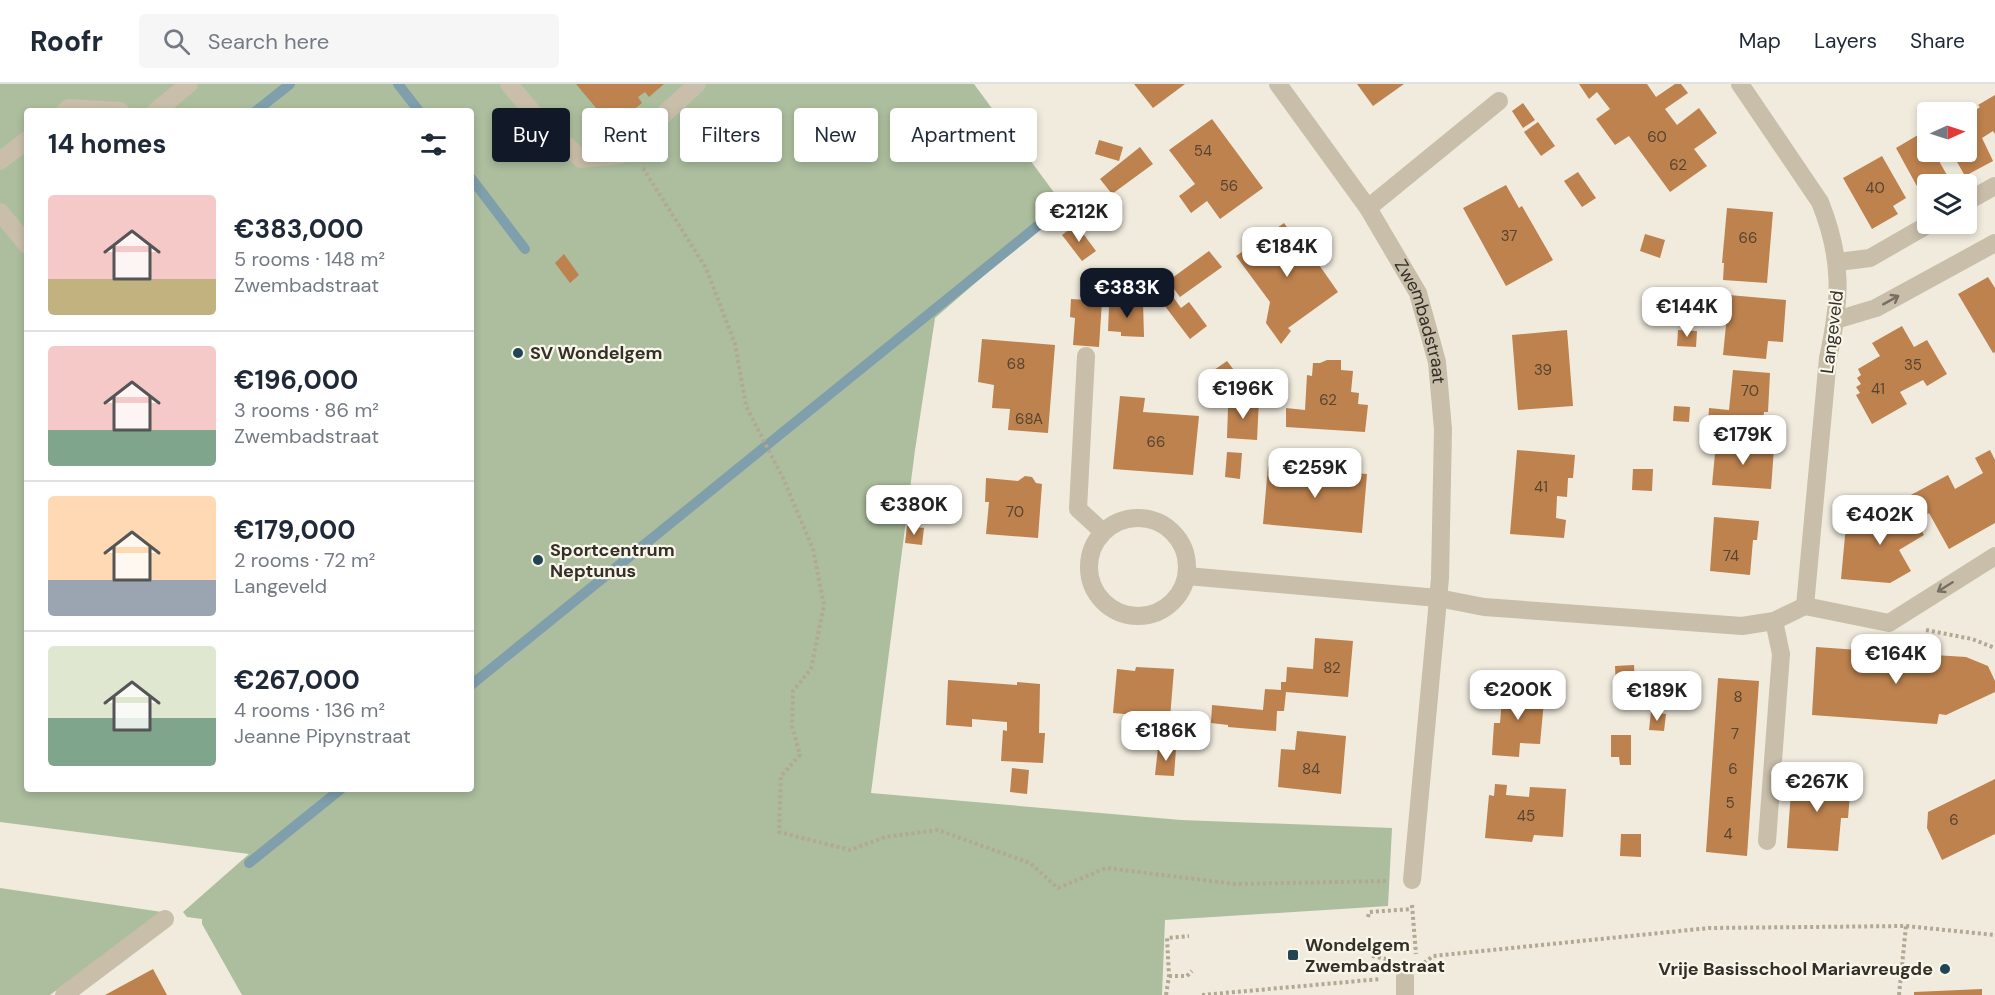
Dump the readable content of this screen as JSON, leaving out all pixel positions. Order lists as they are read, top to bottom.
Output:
{
  "streets": {
    "street": ["Zwembadstraat", "Langeveld"]
  },
  "places": {
    "other": ["SV Wondelgem", "Sportcentrum Neptunus", "Vrije Basisschool Mariavreugde"],
    "transit": ["Wondelgem Zwembadstraat"]
  },
  "house_numbers": [
    "60",
    "54",
    "62",
    "56",
    "40",
    "37",
    "66",
    "68",
    "35",
    "39",
    "41",
    "70",
    "62",
    "68A",
    "66",
    "41",
    "70",
    "74",
    "82",
    "8",
    "7",
    "84",
    "6",
    "5",
    "45",
    "6",
    "4"
  ],
  "north": "right",
  "page": {
    "header": "Roofr",
    "search": "Search here",
    "nav": ["Map", "Layers", "Share"],
    "chip": [
      "Buy",
      "Rent",
      "Filters",
      "New",
      "Apartment"
    ],
    "heading": "14 homes",
    "list": [
      {
        "name": "€383,000",
        "note": "5 rooms · 148 m² · Zwembadstraat"
      },
      {
        "name": "€196,000",
        "note": "3 rooms · 86 m² · Zwembadstraat"
      },
      {
        "name": "€179,000",
        "note": "2 rooms · 72 m² · Langeveld"
      },
      {
        "name": "€267,000",
        "note": "4 rooms · 136 m² · Jeanne Pipynstraat"
      }
    ],
    "price": [
      "€212K",
      "€184K",
      "€383K",
      "€144K",
      "€196K",
      "€179K",
      "€259K",
      "€380K",
      "€402K",
      "€164K",
      "€200K",
      "€189K",
      "€186K",
      "€267K"
    ]
  }
}
